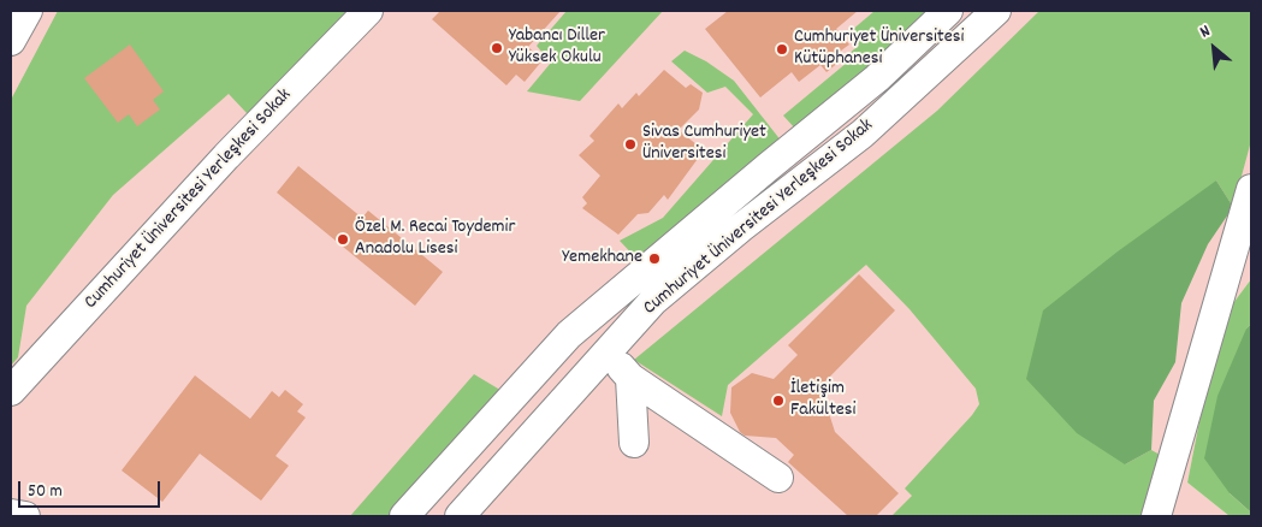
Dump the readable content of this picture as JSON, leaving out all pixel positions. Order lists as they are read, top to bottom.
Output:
{
  "streets": {
    "street": ["Cumhuriyet Üniversitesi Yerleşkesi Sokak"]
  },
  "places": [
    "Yabancı Diller Yüksek Okulu",
    "Cumhuriyet Üniversitesi Kütüphanesi",
    "Sivas Cumhuriyet Üniversitesi",
    "Özel M. Recai Toydemir Anadolu Lisesi",
    "Yemekhane",
    "İletişim Fakültesi"
  ],
  "scale_bar": "50 m",
  "north": "top left"
}
